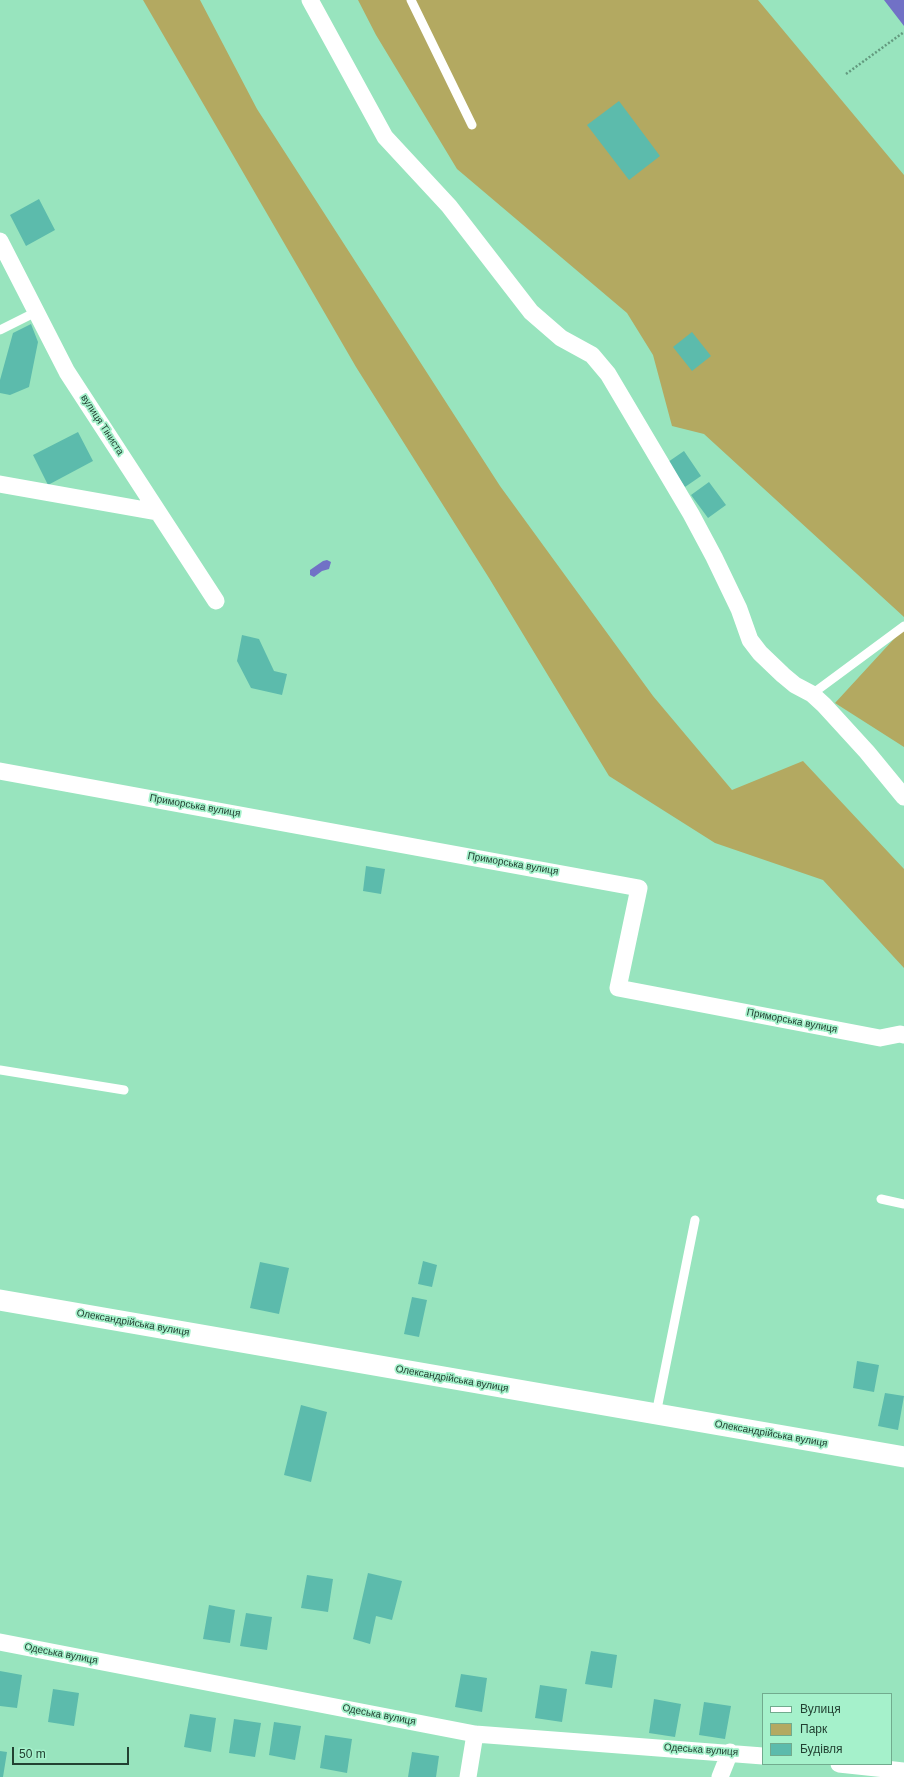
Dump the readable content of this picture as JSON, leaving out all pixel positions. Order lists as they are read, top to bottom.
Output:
{
  "streets": {
    "street": [
      "вулиця Тіниста",
      "Приморська вулиця",
      "Олександрійська вулиця",
      "Одеська вулиця"
    ]
  },
  "legend": ["Вулиця", "Парк", "Будівля"],
  "scale_bar": "50 m"
}
